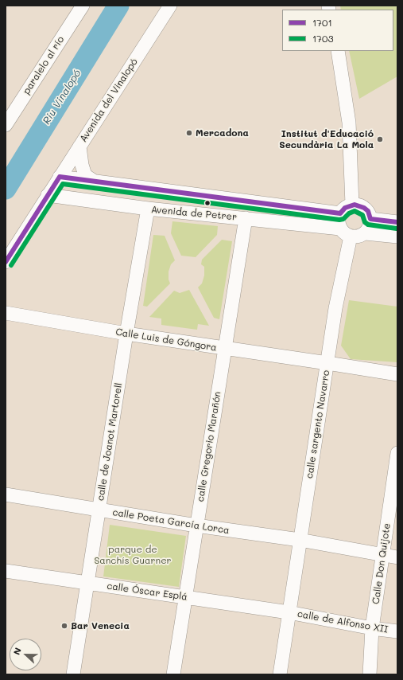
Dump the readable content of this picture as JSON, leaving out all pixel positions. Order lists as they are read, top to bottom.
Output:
{
  "streets": {
    "street": [
      "paralelo al río",
      "Avenida del Vinalopó",
      "Avenida de Petrer",
      "Calle Luis de Góngora",
      "calle sargento Navarro",
      "calle de Joanot Martorell",
      "calle Gregorio Marañón",
      "calle Poeta García Lorca",
      "Calle Don Quijote",
      "calle Óscar Esplá",
      "calle de Alfonso XII"
    ]
  },
  "crossings": [
    ["Avenida del Vinalopó", "Avenida de Petrer"],
    ["Avenida de Petrer", "calle sargento Navarro"],
    ["Avenida de Petrer", "calle de Joanot Martorell"],
    ["Avenida de Petrer", "calle Gregorio Marañón"],
    ["Calle Luis de Góngora", "calle sargento Navarro"],
    ["Calle Luis de Góngora", "calle de Joanot Martorell"],
    ["Calle Luis de Góngora", "calle Gregorio Marañón"],
    ["calle sargento Navarro", "calle Poeta García Lorca"],
    ["calle sargento Navarro", "calle Óscar Esplá"],
    ["calle sargento Navarro", "calle de Alfonso XII"],
    ["calle de Joanot Martorell", "calle Poeta García Lorca"],
    ["calle de Joanot Martorell", "calle Óscar Esplá"],
    ["calle Gregorio Marañón", "calle Poeta García Lorca"],
    ["calle Gregorio Marañón", "calle Óscar Esplá"],
    ["calle Poeta García Lorca", "Calle Don Quijote"],
    ["Calle Don Quijote", "calle de Alfonso XII"],
    ["calle Óscar Esplá", "calle de Alfonso XII"]
  ],
  "water": ["Riu Vinalopó"],
  "parks": ["parque de Sanchís Guarner"],
  "places": ["Mercadona", "Institut d'Educació Secundària La Mola", "Bar Venecia"],
  "lines": ["transit line 1701", "transit line 1703"],
  "legend": ["1701", "1703"],
  "north": "left"
}
